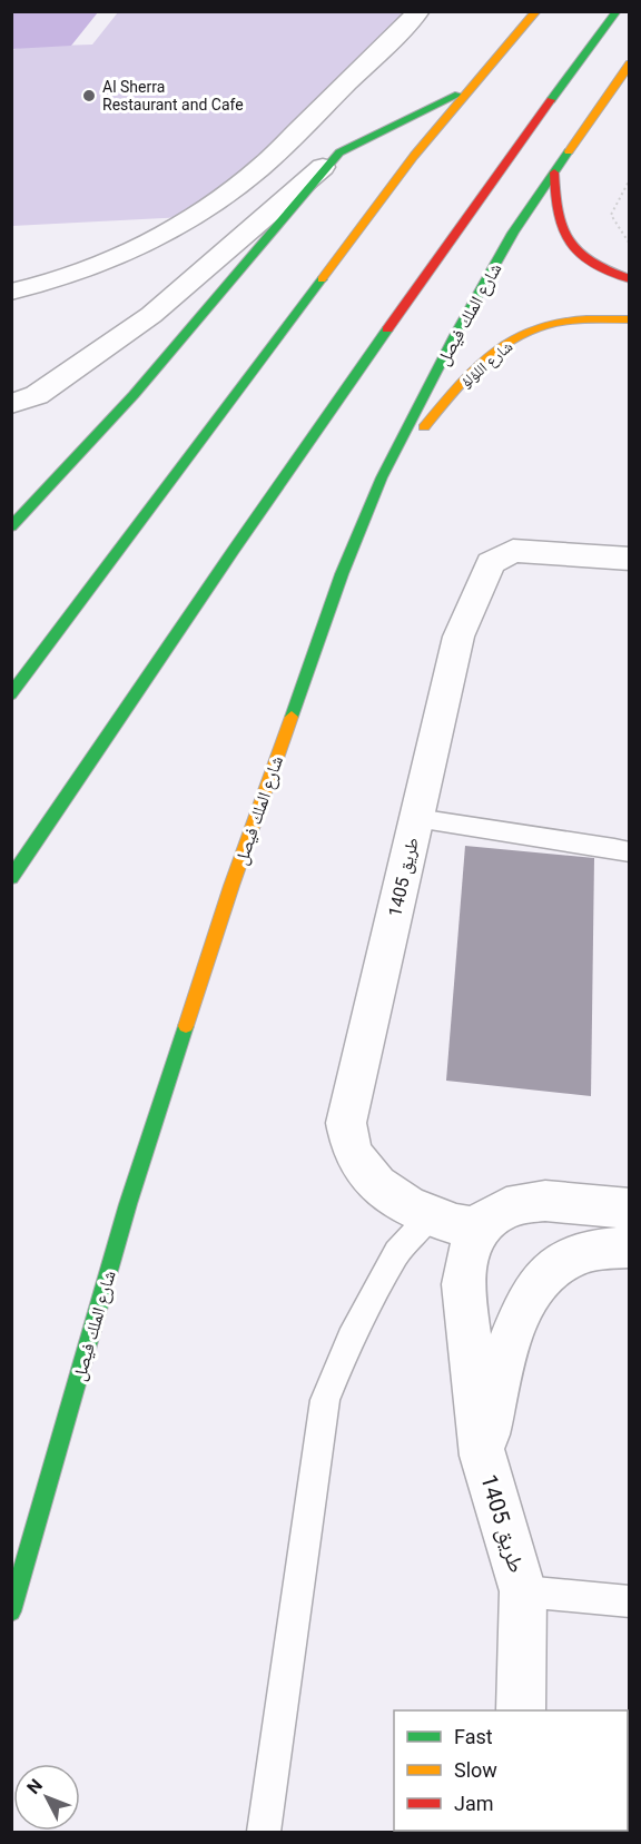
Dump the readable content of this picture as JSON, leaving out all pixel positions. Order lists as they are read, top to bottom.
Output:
{
  "streets": {
    "main road": ["شارع الملك فيصل", "شارع اللؤلؤ"],
    "street": ["طريق 1405"]
  },
  "crossings": [
    ["شارع الملك فيصل", "شارع اللؤلؤ"]
  ],
  "places": ["Al Sherra Restaurant and Cafe"],
  "legend": ["Fast", "Slow", "Jam"],
  "north": "top left"
}
